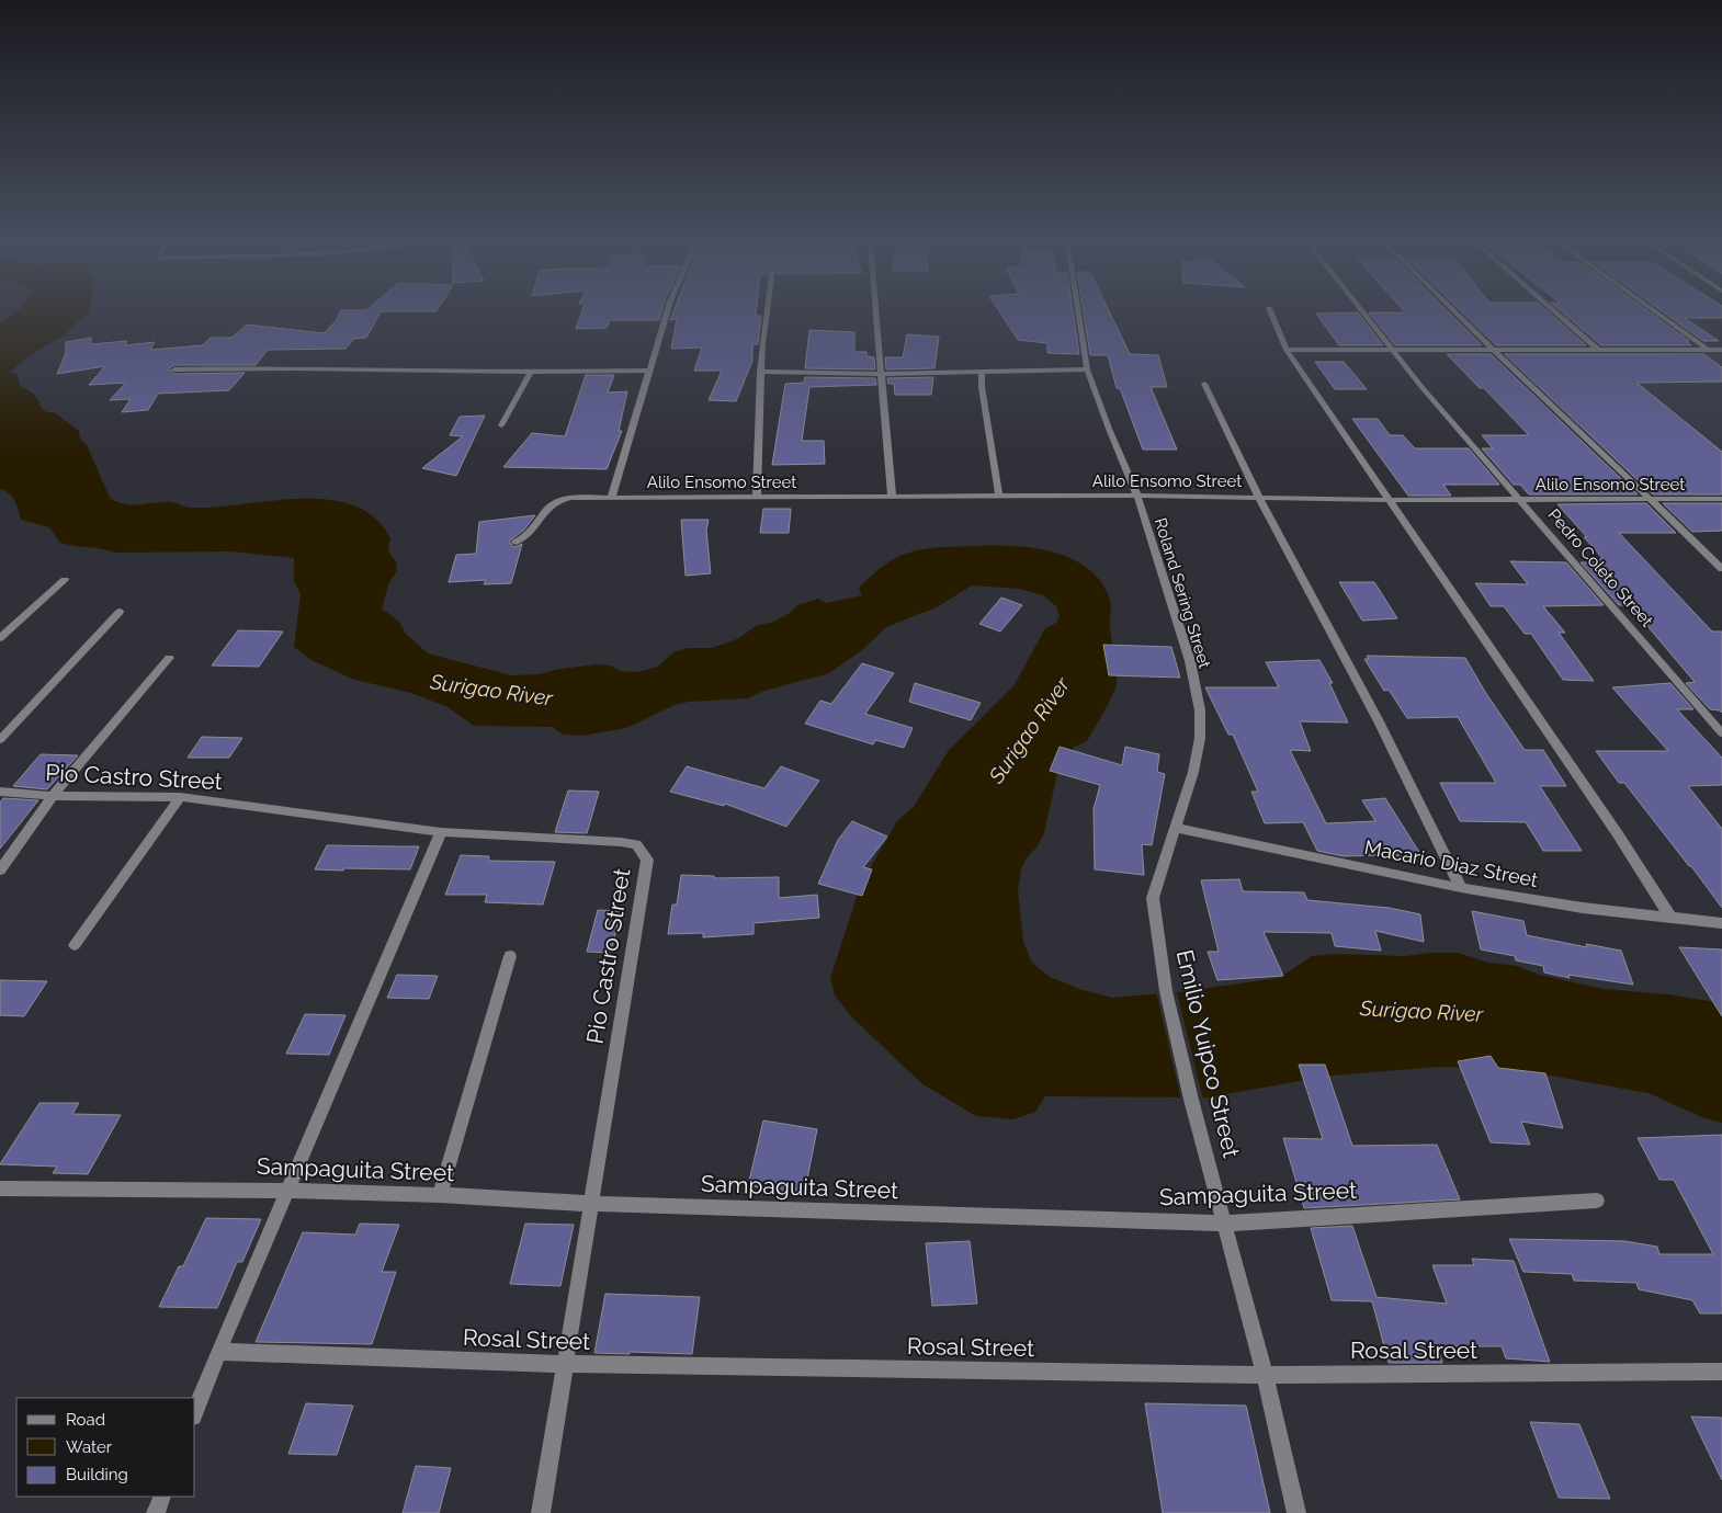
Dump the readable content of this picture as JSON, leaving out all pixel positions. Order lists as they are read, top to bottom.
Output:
{
  "streets": {
    "street": [
      "Alilo Ensomo Street",
      "Pedro Coleto Street",
      "Roland Sering Street",
      "Pio Castro Street",
      "Macario Diaz Street",
      "Emilio Yuipco Street",
      "Sampaguita Street",
      "Rosal Street"
    ]
  },
  "crossings": [
    ["Alilo Ensomo Street", "Pedro Coleto Street"],
    ["Alilo Ensomo Street", "Roland Sering Street"],
    ["Roland Sering Street", "Macario Diaz Street"],
    ["Roland Sering Street", "Emilio Yuipco Street"],
    ["Pio Castro Street", "Sampaguita Street"],
    ["Pio Castro Street", "Rosal Street"],
    ["Macario Diaz Street", "Emilio Yuipco Street"],
    ["Emilio Yuipco Street", "Sampaguita Street"],
    ["Emilio Yuipco Street", "Rosal Street"]
  ],
  "water": ["Surigao River"],
  "legend": ["Road", "Water", "Building"]
}
